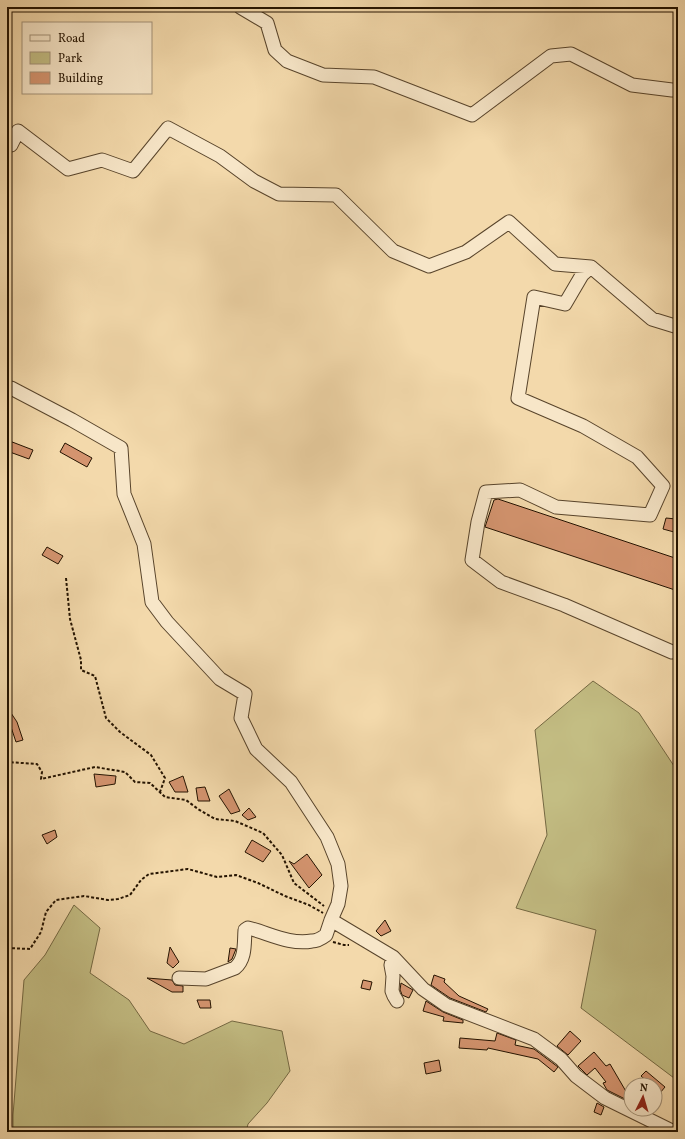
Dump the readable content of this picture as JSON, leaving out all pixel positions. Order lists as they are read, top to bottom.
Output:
{
  "legend": ["Road", "Park", "Building"],
  "north": "top"
}
